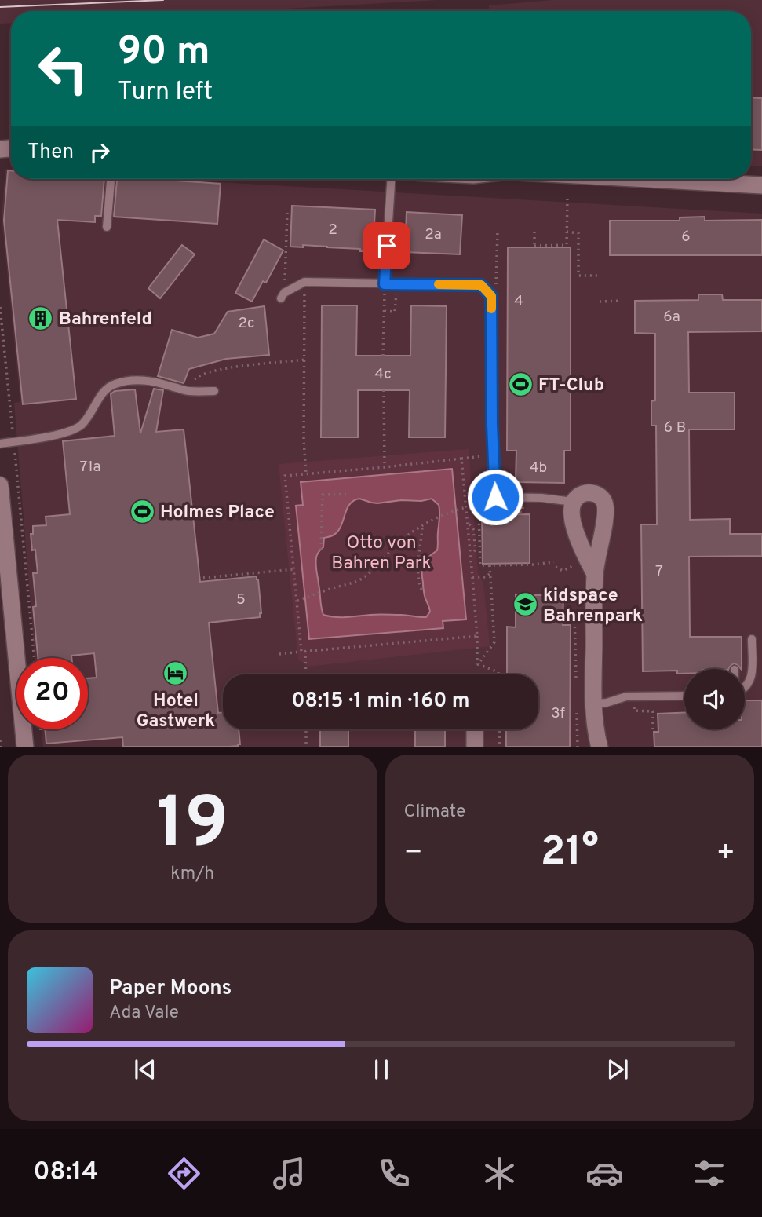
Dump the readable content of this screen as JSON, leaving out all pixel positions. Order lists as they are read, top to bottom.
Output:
{
  "parks": ["Otto von Bahren Park"],
  "places": {
    "building": ["Bahrenfeld"],
    "sports": ["FT-Club", "Holmes Place"],
    "school or university": ["kidspace Bahrenpark"],
    "hotel": ["Hotel Gastwerk"]
  },
  "house_numbers": [
    "2",
    "2a",
    "6",
    "4",
    "6a",
    "2c",
    "4c",
    "6 B",
    "71a",
    "4b",
    "7",
    "5",
    "3f"
  ],
  "page": {
    "turn": ["90 m", "Turn left"],
    "then": "Then",
    "limit": "20",
    "trip": "08:15 · 1 min · 160 m",
    "tile": [
      ["19", "km/h"],
      "Climate"
    ],
    "heat": ["−", "21°", "+"],
    "song": ["Paper Moons", "Ada Vale"],
    "tabs": "08:14"
  }
}
